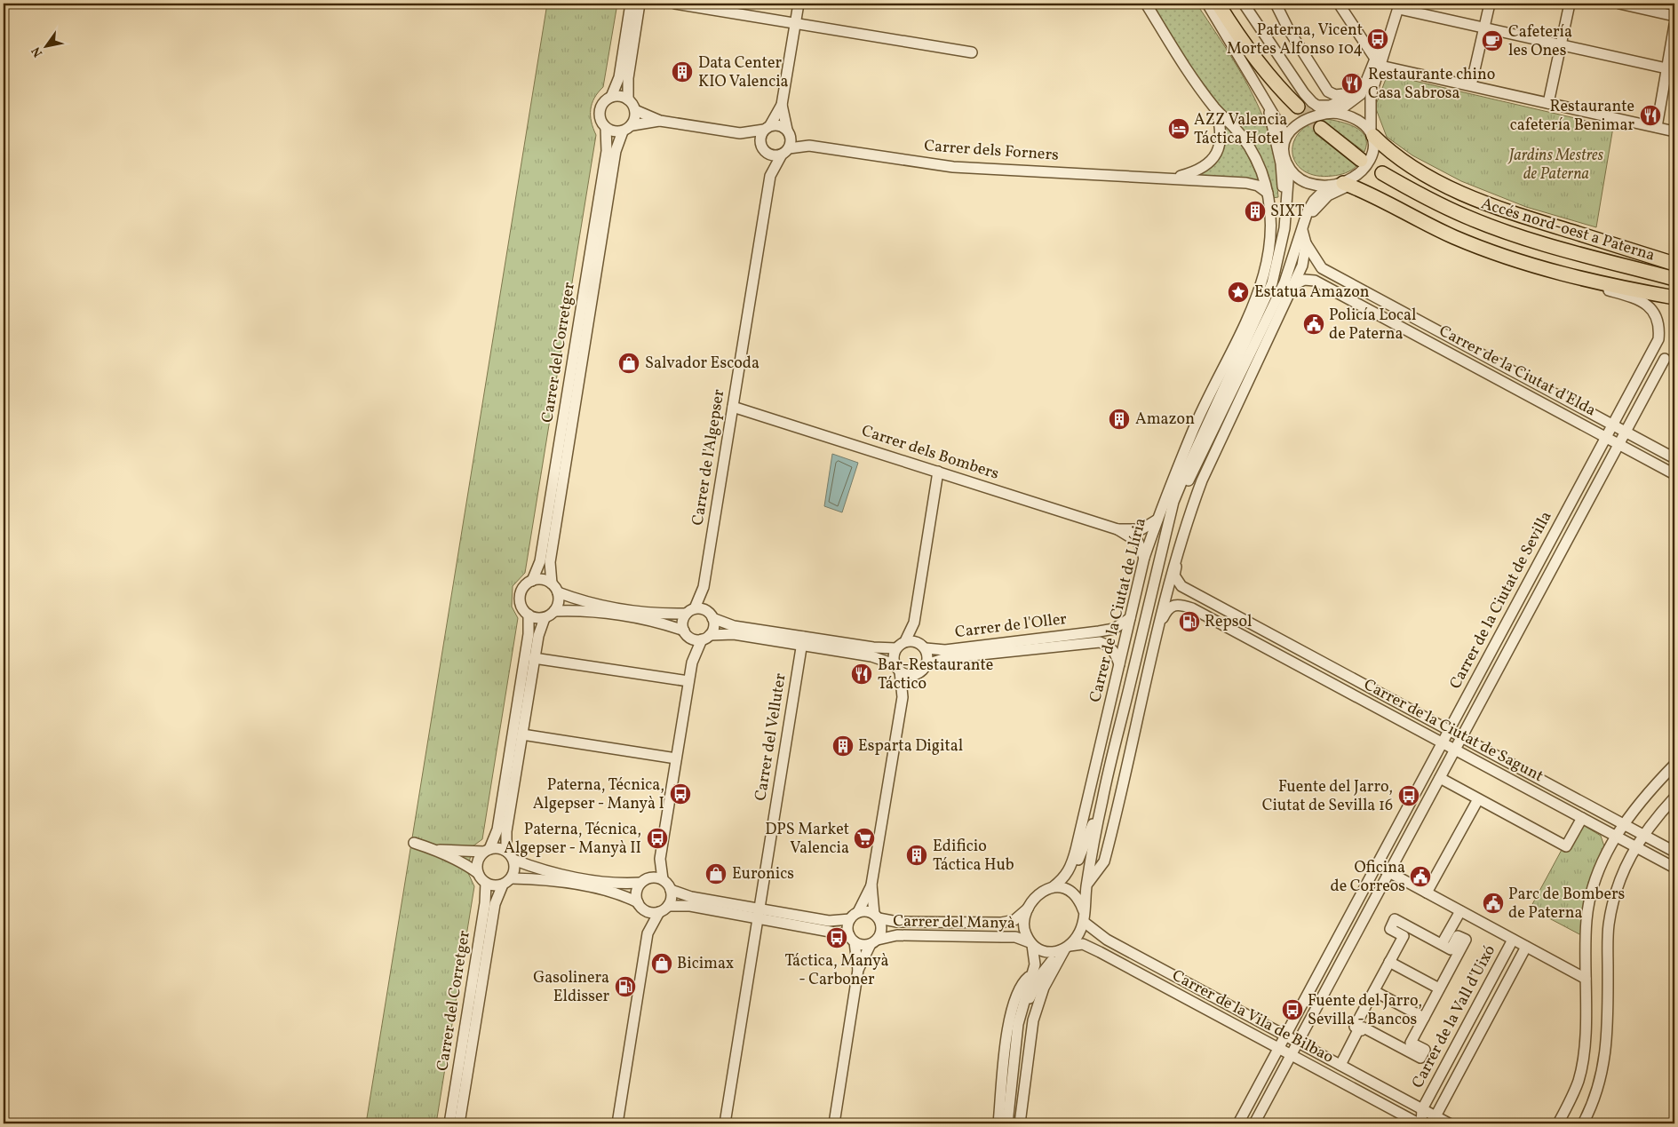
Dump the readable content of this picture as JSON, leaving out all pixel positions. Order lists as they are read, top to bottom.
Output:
{
  "streets": {
    "main road": ["Accés nord-oest a Paterna"],
    "street": [
      "Carrer dels Forners",
      "Carrer del Corretger",
      "Carrer de la Ciutat d'Elda",
      "Carrer dels Bombers",
      "Carrer de l'Algepser",
      "Carrer de la Ciutat de Sevilla",
      "Carrer de la Ciutat de Llíria",
      "Carrer de l'Oller",
      "Carrer de la Ciutat de Sagunt",
      "Carrer del Velluter",
      "Carrer del Manyà",
      "Carrer de la Vila de Bilbao",
      "Carrer de la Vall d'Uixó"
    ]
  },
  "crossings": [
    ["Carrer dels Forners", "Carrer de la Ciutat de Llíria"],
    ["Carrer de la Ciutat d'Elda", "Carrer de la Ciutat de Sevilla"],
    ["Carrer de la Ciutat d'Elda", "Carrer de la Ciutat de Llíria"],
    ["Carrer dels Bombers", "Carrer de l'Algepser"],
    ["Carrer dels Bombers", "Carrer de la Ciutat de Llíria"],
    ["Carrer de la Ciutat de Sevilla", "Carrer de la Ciutat de Sagunt"],
    ["Carrer de la Ciutat de Sevilla", "Carrer de la Vila de Bilbao"],
    ["Carrer de la Ciutat de Llíria", "Carrer de l'Oller"],
    ["Carrer de la Ciutat de Llíria", "Carrer de la Ciutat de Sagunt"],
    ["Carrer de la Ciutat de Llíria", "Carrer del Manyà"],
    ["Carrer de la Ciutat de Llíria", "Carrer de la Vila de Bilbao"],
    ["Carrer del Manyà", "Carrer de la Vila de Bilbao"],
    ["Carrer de la Vila de Bilbao", "Carrer de la Vall d'Uixó"]
  ],
  "parks": ["Jardins Mestres de Paterna"],
  "places": {
    "bus stop": [
      "Paterna, Vicent Mortes Alfonso 104",
      "Paterna, Técnica, Algepser - Manyà I",
      "Fuente del Jarro, Ciutat de Sevilla 16",
      "Paterna, Técnica, Algepser - Manyà II",
      "Táctica, Manyà - Carboner",
      "Fuente del Jarro, Sevilla - Bancos"
    ],
    "cafe": ["Cafetería les Ones"],
    "building": [
      "Data Center KIO Valencia",
      "SIXT",
      "Amazon",
      "Esparta Digital",
      "Edificio Táctica Hub"
    ],
    "restaurant": ["Restaurante chino Casa Sabrosa", "Restaurante cafetería Benimar", "Bar-Restaurante Táctico"],
    "hotel": ["AZZ Valencia Táctica Hotel"],
    "place": ["Estatua Amazon"],
    "public building": ["Policía Local de Paterna", "Oficina de Correos", "Parc de Bombers de Paterna"],
    "shop": ["Salvador Escoda", "Euronics", "Bicimax"],
    "fuel station": ["Repsol", "Gasolinera Eldisser"],
    "supermarket": ["DPS Market Valencia"]
  },
  "north": "bottom left"
}
